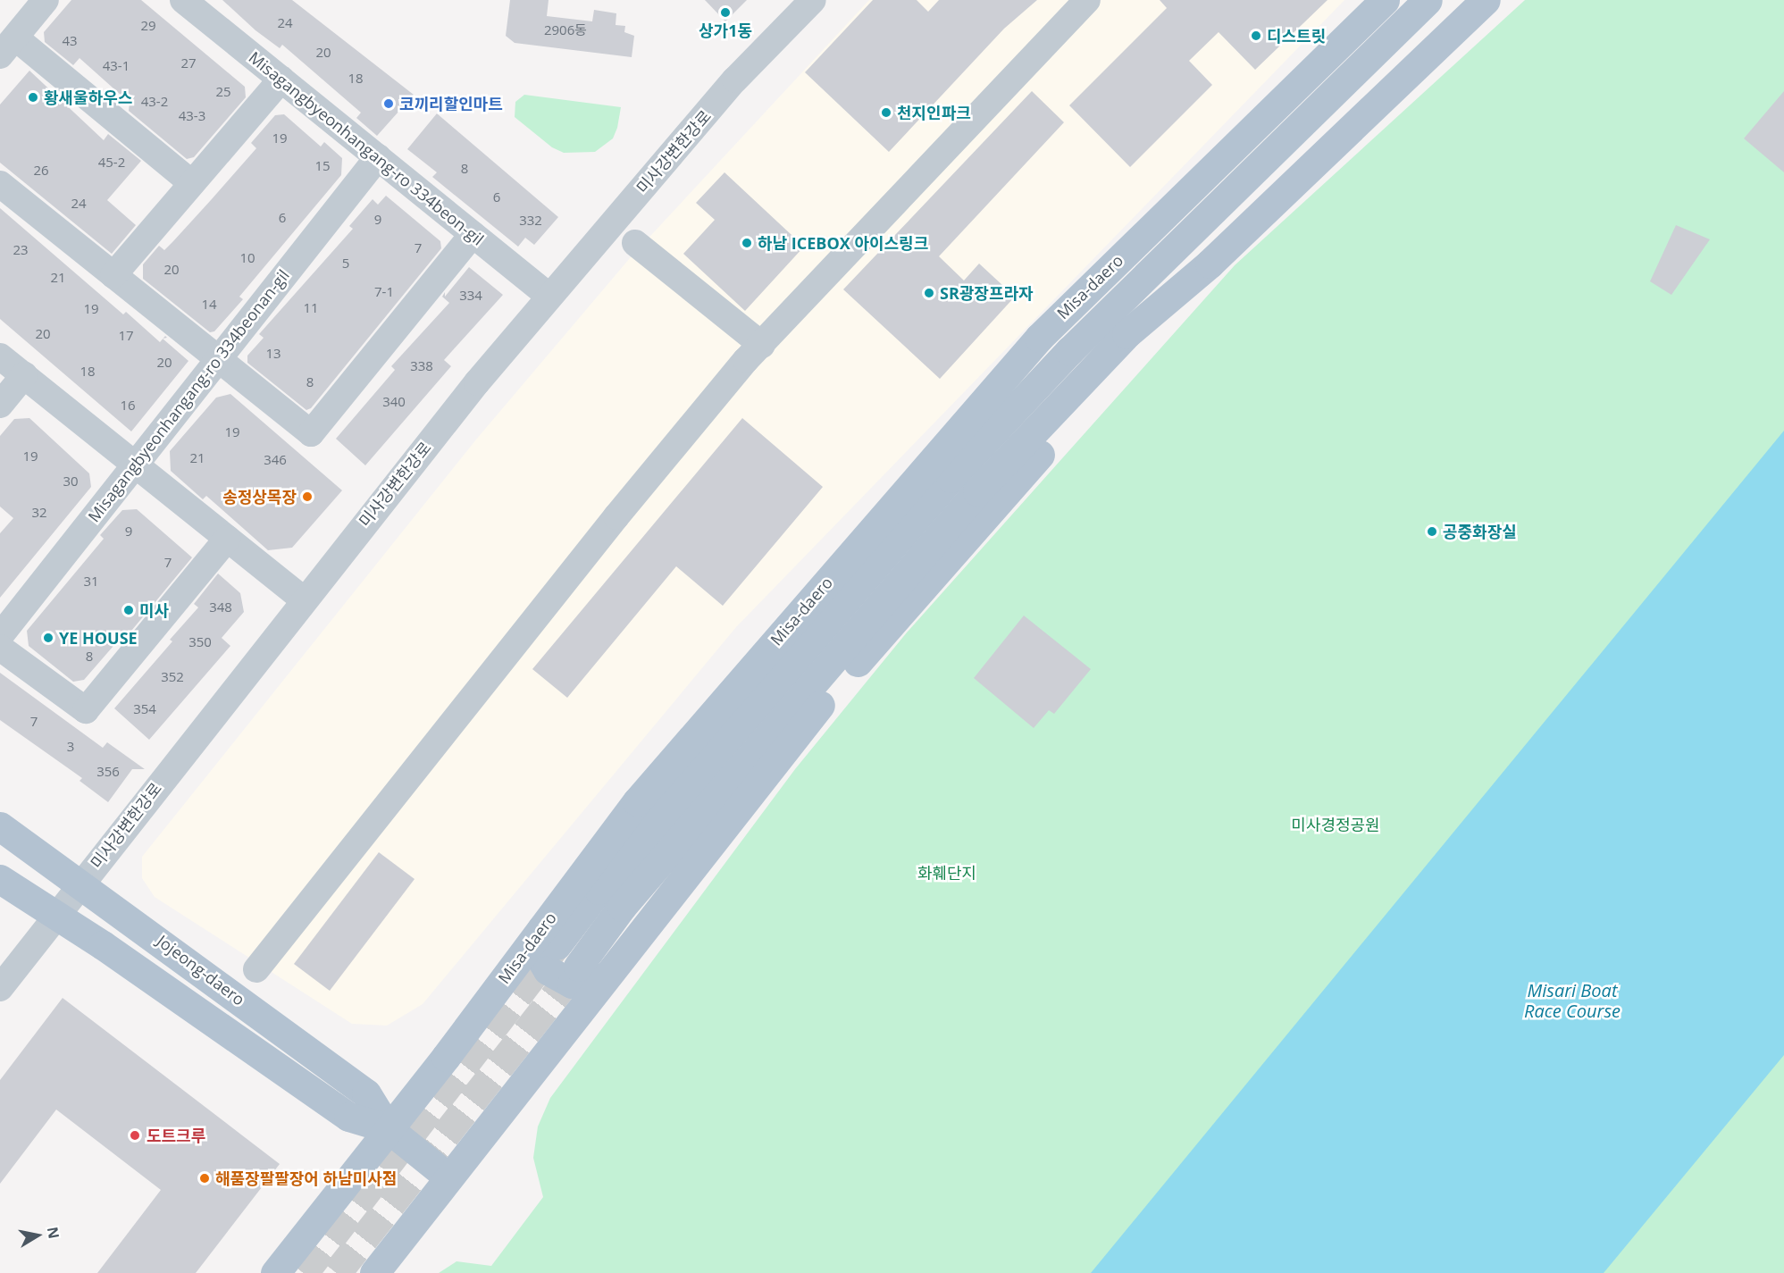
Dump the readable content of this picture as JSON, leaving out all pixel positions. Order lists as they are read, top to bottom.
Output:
{
  "streets": {
    "main road": ["Misa-daero", "Jojeong-daero"],
    "street": ["Misagangbyeonhangang-ro 334beon-gil", "미사강변한강로", "Misagangbyeonhangang-ro 334beonan-gil"]
  },
  "crossings": [
    ["Misagangbyeonhangang-ro 334beon-gil", "미사강변한강로"],
    ["Misagangbyeonhangang-ro 334beon-gil", "Misagangbyeonhangang-ro 334beonan-gil"],
    ["미사강변한강로", "Jojeong-daero"],
    ["Misa-daero", "Jojeong-daero"]
  ],
  "water": ["Misari Boat Race Course"],
  "parks": ["미사경정공원", "화훼단지"],
  "places": [
    "상가1동",
    "디스트릿",
    "황새울하우스",
    "코끼리할인마트",
    "천지인파크",
    "하남 ICEBOX 아이스링크",
    "SR광장프라자",
    "송정상목장",
    "공중화장실",
    "미사",
    "YE HOUSE",
    "도트크루",
    "해품장팔팔장어 하남미사점"
  ],
  "house_numbers": [
    "24",
    "29",
    "2906동",
    "43",
    "20",
    "27",
    "43-1",
    "18",
    "25",
    "43-2",
    "43-3",
    "19",
    "45-2",
    "15",
    "8",
    "26",
    "6",
    "24",
    "6",
    "9",
    "332",
    "7",
    "23",
    "10",
    "5",
    "20",
    "21",
    "7-1",
    "334",
    "14",
    "11",
    "19",
    "20",
    "17",
    "13",
    "20",
    "338",
    "18",
    "8",
    "340",
    "16",
    "19",
    "19",
    "21",
    "346",
    "30",
    "32",
    "9",
    "7",
    "31",
    "348",
    "350",
    "8",
    "352",
    "354",
    "7",
    "3",
    "356"
  ],
  "north": "right"
}
